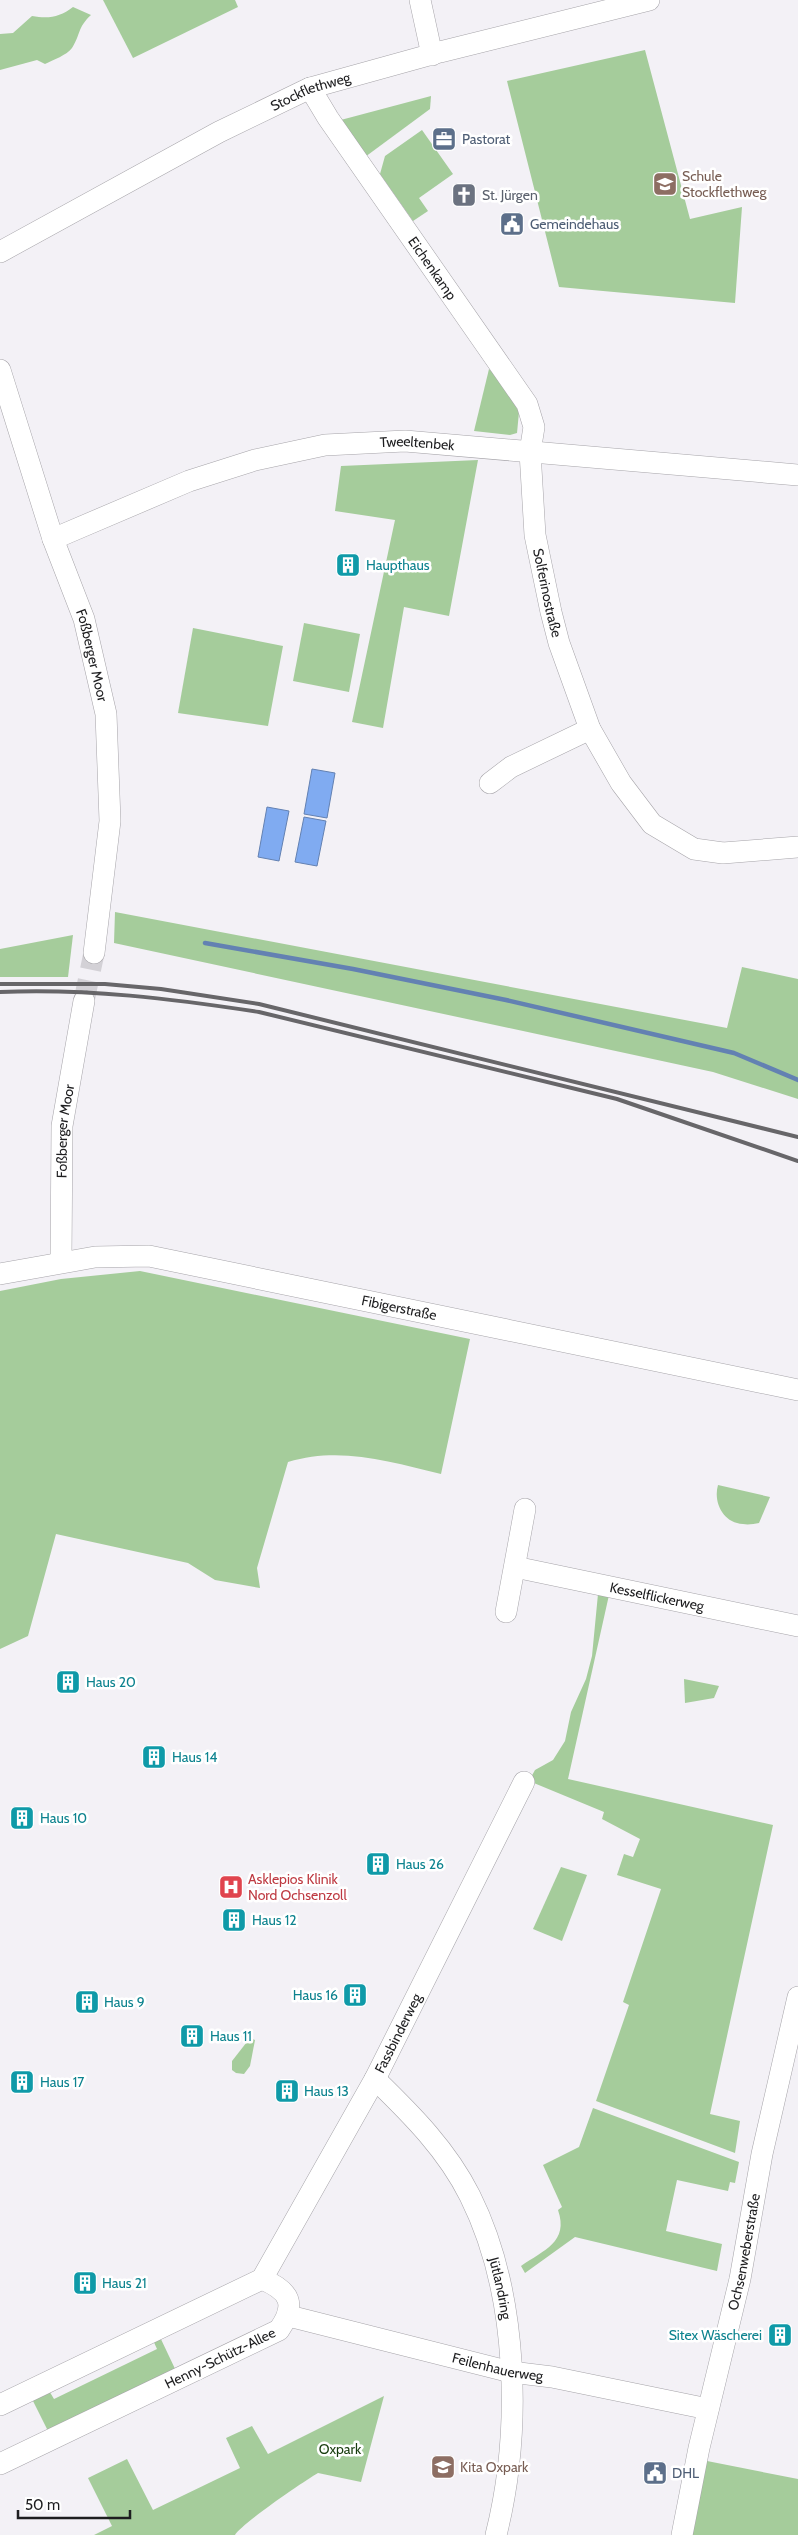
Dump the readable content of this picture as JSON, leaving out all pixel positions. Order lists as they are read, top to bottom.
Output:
{
  "streets": {
    "street": [
      "Stockflethweg",
      "Eichenkamp",
      "Tweeltenbek",
      "Solferinostraße",
      "Foßberger Moor",
      "Fibigerstraße",
      "Kesselflickerweg",
      "Fassbinderweg",
      "Ochsenweberstraße",
      "Jütlandring",
      "Henny-Schütz-Allee",
      "Feilenhauerweg"
    ]
  },
  "crossings": [
    ["Stockflethweg", "Eichenkamp"],
    ["Eichenkamp", "Tweeltenbek"],
    ["Eichenkamp", "Solferinostraße"],
    ["Tweeltenbek", "Solferinostraße"],
    ["Tweeltenbek", "Foßberger Moor"],
    ["Foßberger Moor", "Fibigerstraße"],
    ["Fassbinderweg", "Jütlandring"],
    ["Fassbinderweg", "Henny-Schütz-Allee"],
    ["Ochsenweberstraße", "Feilenhauerweg"],
    ["Jütlandring", "Feilenhauerweg"],
    ["Henny-Schütz-Allee", "Feilenhauerweg"]
  ],
  "parks": ["Oxpark"],
  "places": {
    "office": ["Pastorat"],
    "school or university": ["Schule Stockflethweg", "Kita Oxpark"],
    "church": ["St. Jürgen"],
    "public building": ["Gemeindehaus", "DHL"],
    "building": [
      "Haupthaus",
      "Haus 20",
      "Haus 14",
      "Haus 10",
      "Haus 26",
      "Haus 12",
      "Haus 16",
      "Haus 9",
      "Haus 11",
      "Haus 17",
      "Haus 13",
      "Haus 21",
      "Sitex Wäscherei"
    ],
    "hospital": ["Asklepios Klinik Nord Ochsenzoll"]
  },
  "scale_bar": "50 m"
}
